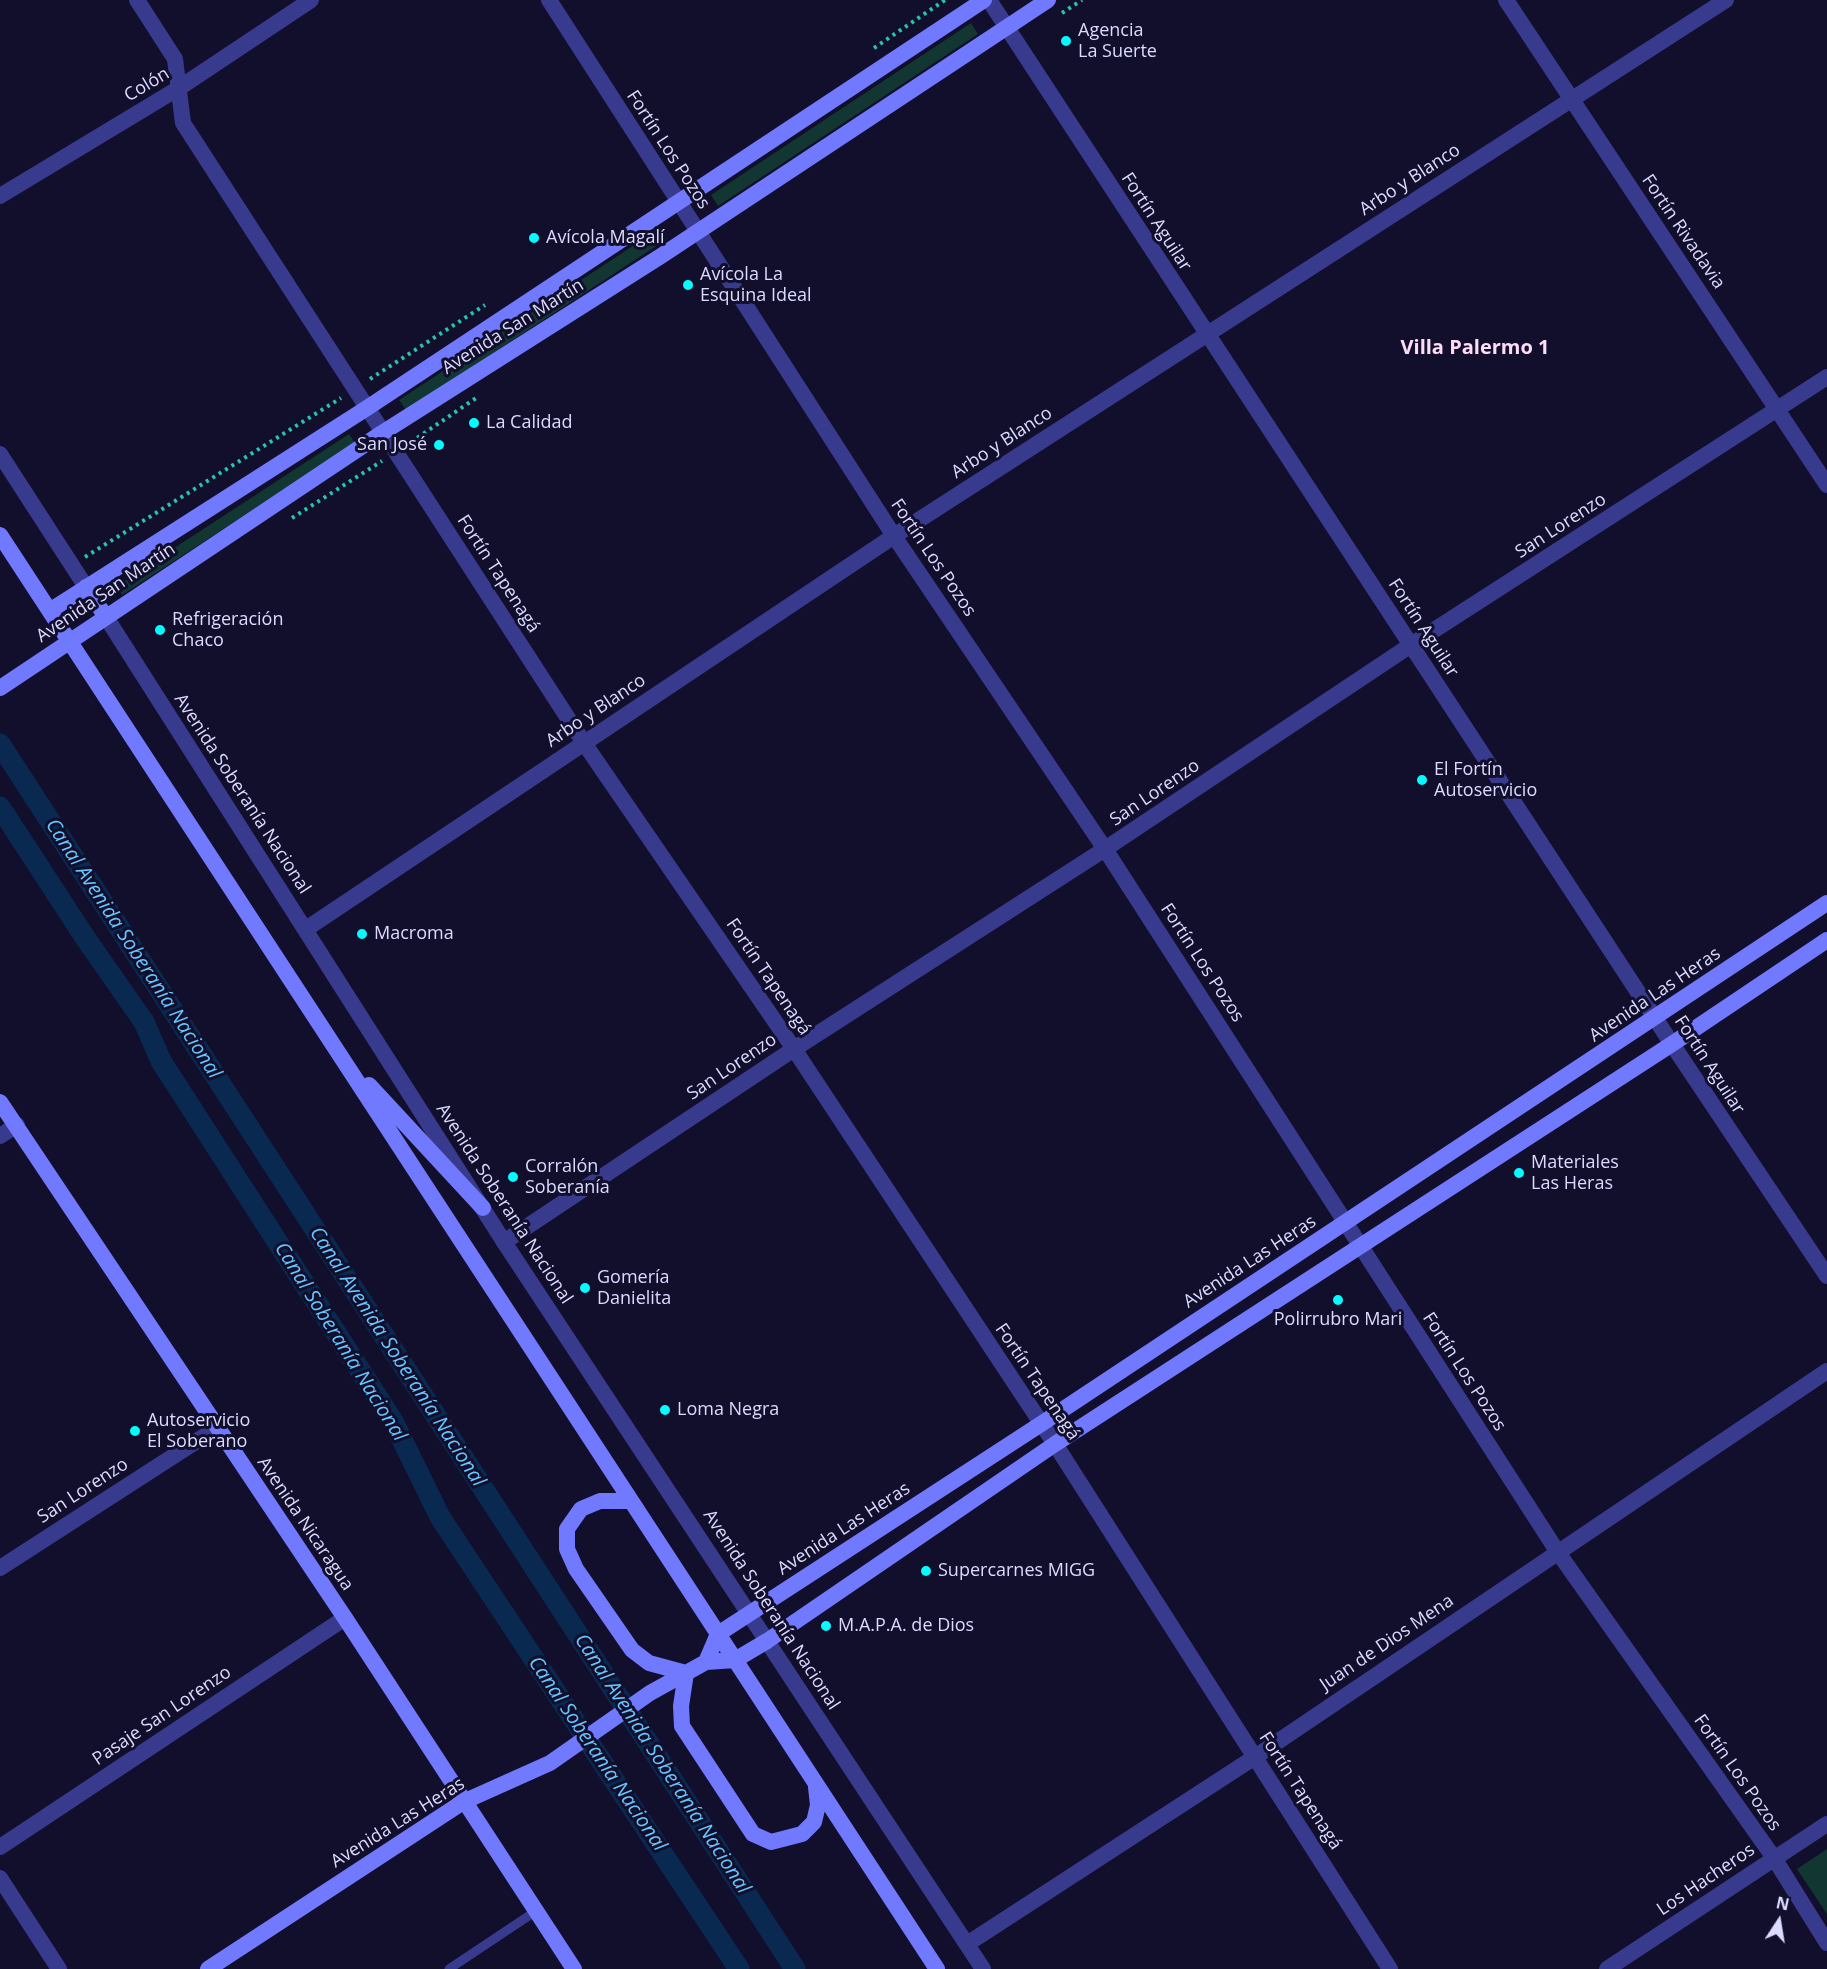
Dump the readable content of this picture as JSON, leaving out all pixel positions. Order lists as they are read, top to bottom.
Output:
{
  "streets": {
    "main road": [
      "Avenida San Martín",
      "Avenida Soberanía Nacional",
      "Avenida Las Heras",
      "Avenida Nicaragua"
    ],
    "street": [
      "Colón",
      "Fortín Los Pozos",
      "Arbo y Blanco",
      "Fortín Aguilar",
      "Fortín Rivadavia",
      "San Lorenzo",
      "Fortín Tapenagá",
      "Juan de Dios Mena",
      "Pasaje San Lorenzo",
      "Los Hacheros"
    ]
  },
  "crossings": [
    ["Colón", "Fortín Tapenagá"],
    ["Fortín Los Pozos", "Arbo y Blanco"],
    ["Fortín Los Pozos", "Avenida San Martín"],
    ["Fortín Los Pozos", "San Lorenzo"],
    ["Fortín Los Pozos", "Avenida Las Heras"],
    ["Fortín Los Pozos", "Juan de Dios Mena"],
    ["Fortín Los Pozos", "Los Hacheros"],
    ["Arbo y Blanco", "Fortín Aguilar"],
    ["Arbo y Blanco", "Fortín Rivadavia"],
    ["Arbo y Blanco", "Fortín Tapenagá"],
    ["Arbo y Blanco", "Avenida Soberanía Nacional"],
    ["Fortín Aguilar", "Avenida San Martín"],
    ["Fortín Aguilar", "San Lorenzo"],
    ["Fortín Aguilar", "Avenida Las Heras"],
    ["Fortín Rivadavia", "San Lorenzo"],
    ["Avenida San Martín", "Fortín Tapenagá"],
    ["Avenida San Martín", "Avenida Soberanía Nacional"],
    ["San Lorenzo", "Fortín Tapenagá"],
    ["San Lorenzo", "Avenida Soberanía Nacional"],
    ["San Lorenzo", "Avenida Nicaragua"],
    ["Fortín Tapenagá", "Avenida Las Heras"],
    ["Fortín Tapenagá", "Juan de Dios Mena"],
    ["Avenida Soberanía Nacional", "Avenida Las Heras"],
    ["Avenida Soberanía Nacional", "Juan de Dios Mena"],
    ["Avenida Las Heras", "Avenida Nicaragua"],
    ["Avenida Nicaragua", "Pasaje San Lorenzo"]
  ],
  "districts": ["Villa Palermo 1"],
  "water": ["Canal Avenida Soberanía Nacional", "Canal Soberanía Nacional"],
  "places": [
    "Agencia La Suerte",
    "Avícola Magalí",
    "Avícola La Esquina Ideal",
    "La Calidad",
    "San José",
    "Refrigeración Chaco",
    "El Fortín Autoservicio",
    "Macroma",
    "Materiales Las Heras",
    "Corralón Soberanía",
    "Gomería Danielita",
    "Polirrubro Mari",
    "Loma Negra",
    "Autoservicio El Soberano",
    "Supercarnes MIGG",
    "M.A.P.A. de Dios"
  ],
  "north": "top"
}
